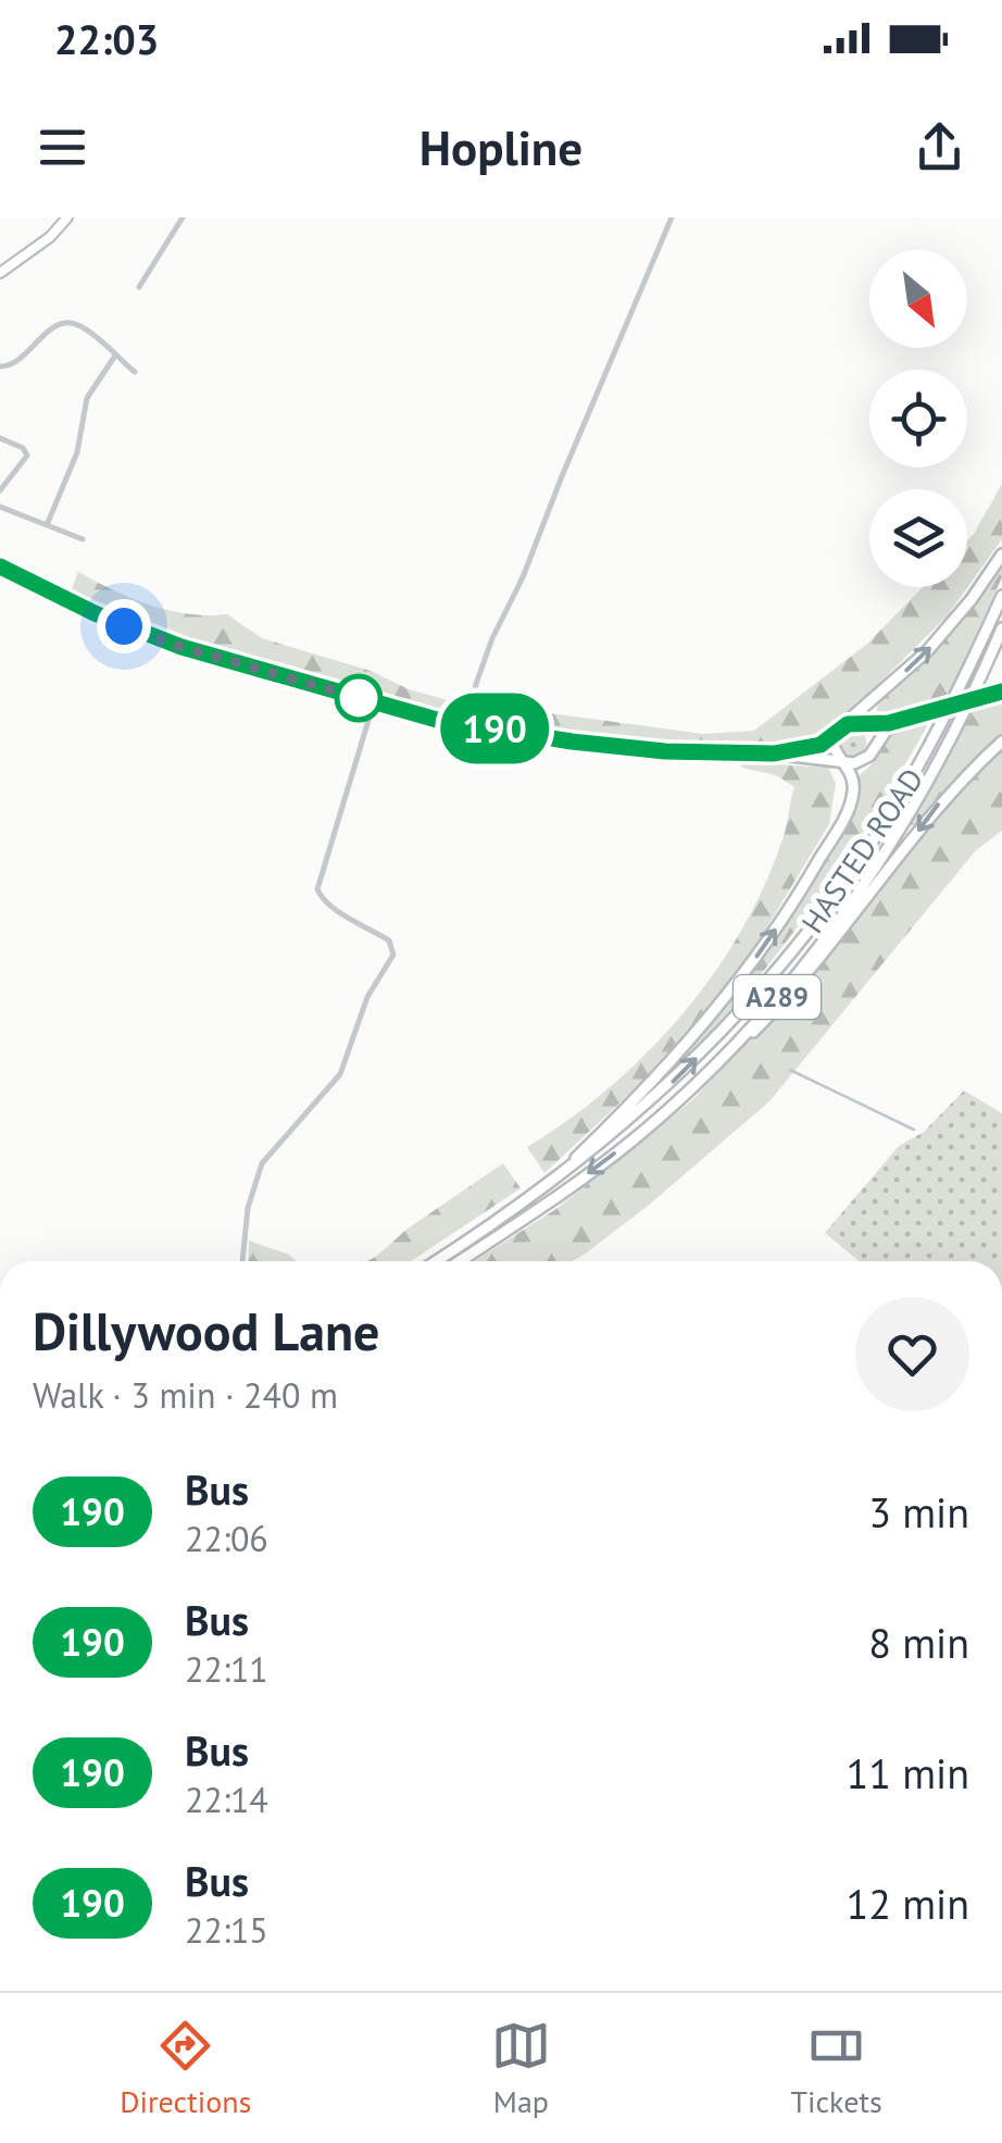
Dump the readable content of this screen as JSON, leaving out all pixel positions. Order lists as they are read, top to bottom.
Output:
{
  "streets": {
    "main road": ["HASTED ROAD", "A289"]
  },
  "crossings": [
    ["HASTED ROAD", "A289"]
  ],
  "lines": ["bus line 190"],
  "north": "bottom right",
  "page": {
    "status": "22:03",
    "header": "Hopline",
    "on_map": "190",
    "heading": ["Dillywood Lane", "Walk · 3 min · 240 m"],
    "list": [
      {
        "mark": "190",
        "name": "Bus",
        "note": "22:06",
        "value": "3 min"
      },
      {
        "mark": "190",
        "name": "Bus",
        "note": "22:11",
        "value": "8 min"
      },
      {
        "mark": "190",
        "name": "Bus",
        "note": "22:14",
        "value": "11 min"
      },
      {
        "mark": "190",
        "name": "Bus",
        "note": "22:15",
        "value": "12 min"
      }
    ],
    "tabs": ["Directions", "Map", "Tickets"]
  }
}
